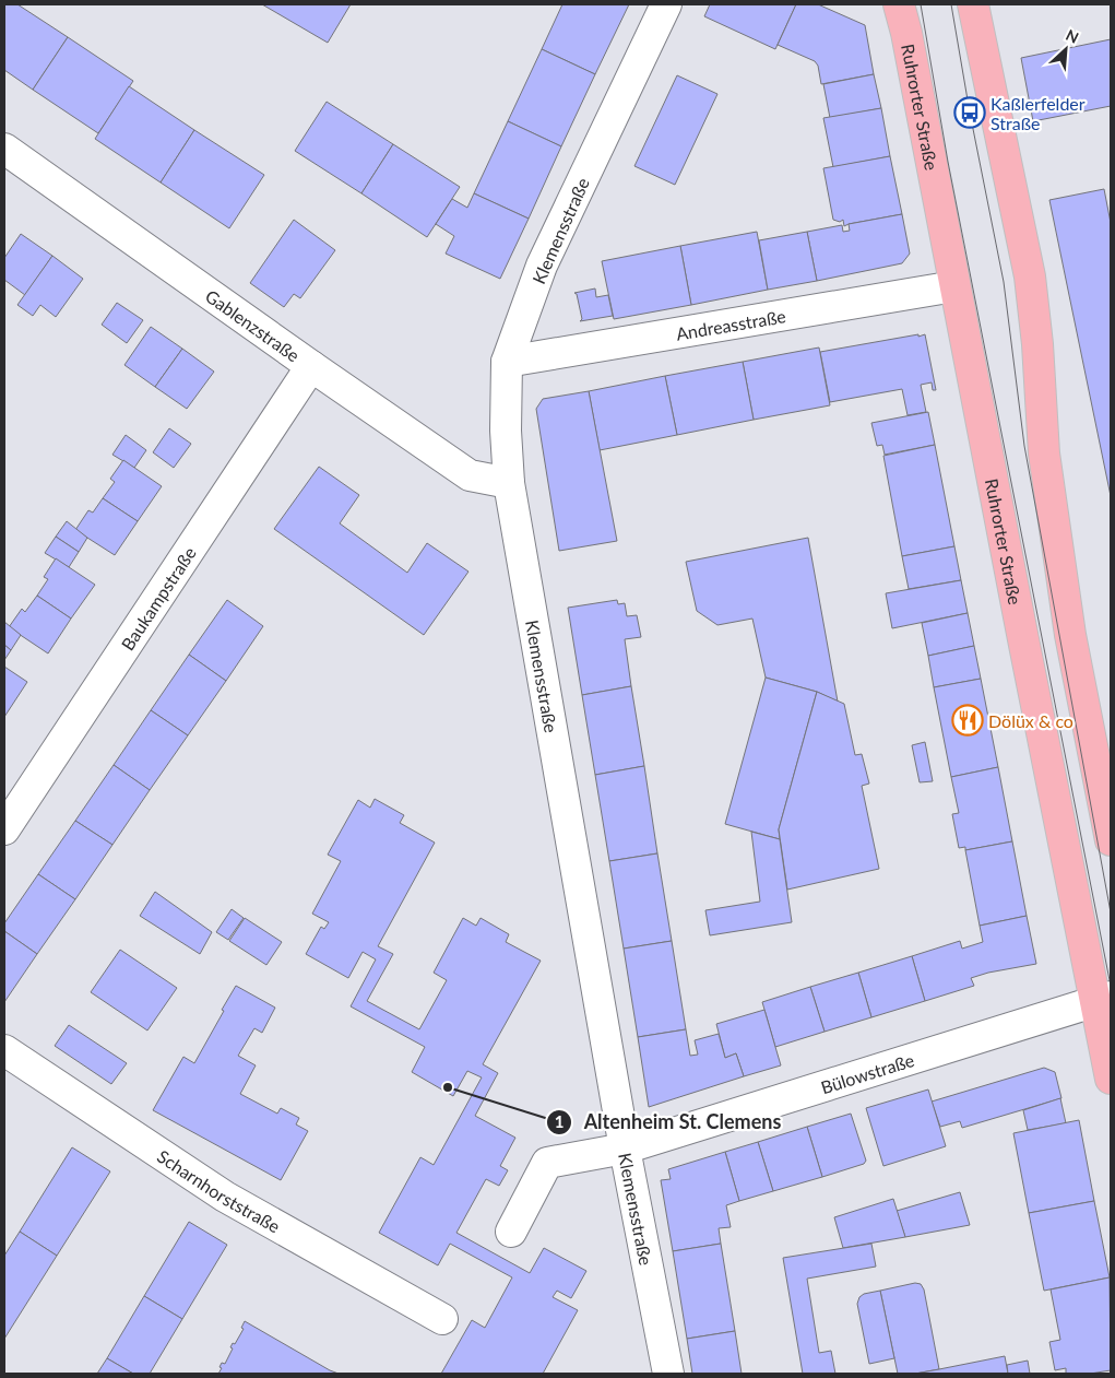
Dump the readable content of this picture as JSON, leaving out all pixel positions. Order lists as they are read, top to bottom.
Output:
{
  "streets": {
    "main road": ["Ruhrorter Straße"],
    "street": [
      "Klemensstraße",
      "Gablenzstraße",
      "Andreasstraße",
      "Baukampstraße",
      "Bülowstraße",
      "Scharnhorststraße"
    ]
  },
  "crossings": [
    ["Ruhrorter Straße", "Andreasstraße"],
    ["Ruhrorter Straße", "Bülowstraße"],
    ["Klemensstraße", "Gablenzstraße"],
    ["Klemensstraße", "Andreasstraße"],
    ["Klemensstraße", "Bülowstraße"],
    ["Gablenzstraße", "Baukampstraße"]
  ],
  "places": {
    "bus stop": ["Kaßlerfelder Straße"],
    "restaurant": ["Dölüx & co"],
    "other": ["Altenheim St. Clemens"]
  },
  "north": "top right"
}
